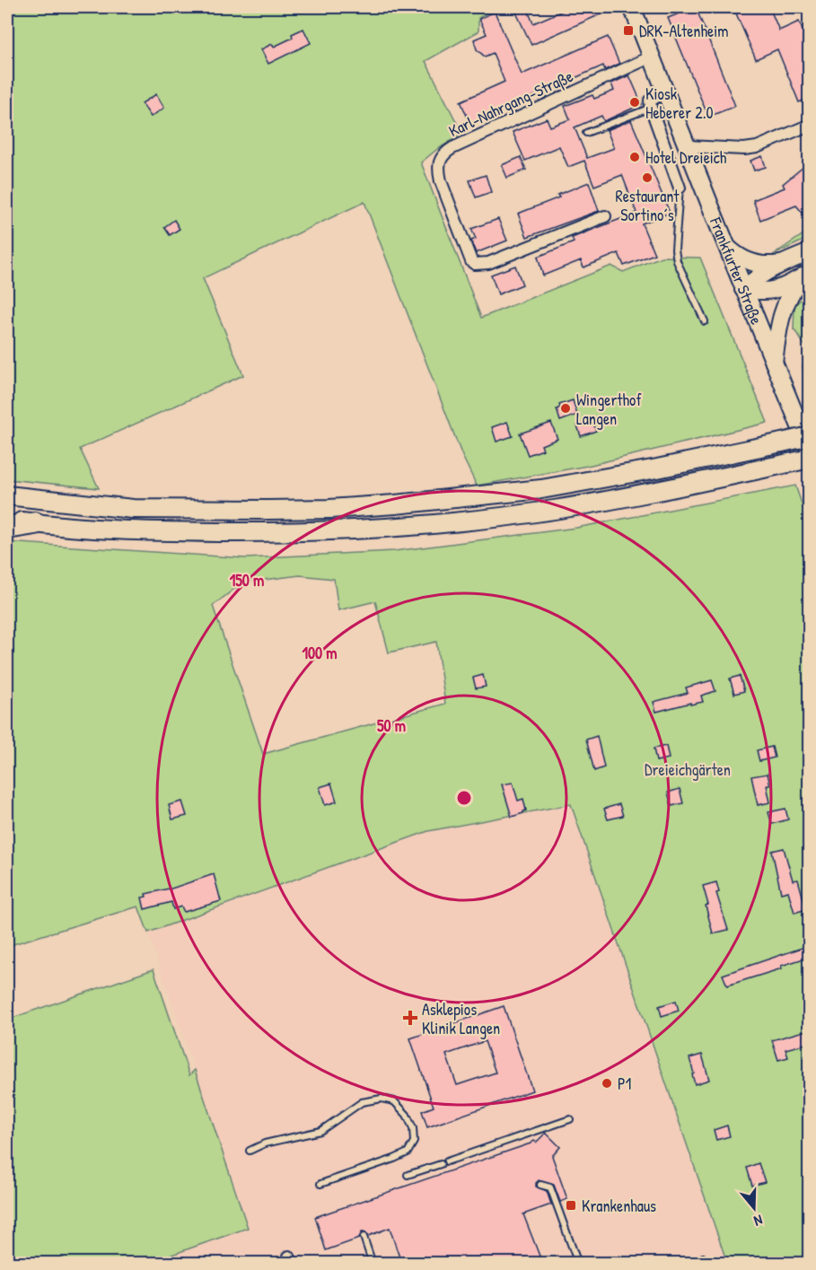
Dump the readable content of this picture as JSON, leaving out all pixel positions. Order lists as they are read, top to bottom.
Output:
{
  "streets": {
    "main road": ["Frankfurter Straße"],
    "street": ["Karl-Nahrgang-Straße"]
  },
  "crossings": [
    ["Karl-Nahrgang-Straße", "Frankfurter Straße"]
  ],
  "parks": ["Dreieichgärten"],
  "places": {
    "transit": ["DRK-Altenheim", "Krankenhaus"],
    "other": [
      "Kiosk Heberer 2.0",
      "Hotel Dreieich",
      "Restaurant Sortino´s",
      "Wingerthof Langen",
      "P1"
    ],
    "health": ["Asklepios Klinik Langen"]
  },
  "north": "bottom",
  "rings": ["150 m", "100 m", "50 m"]
}
